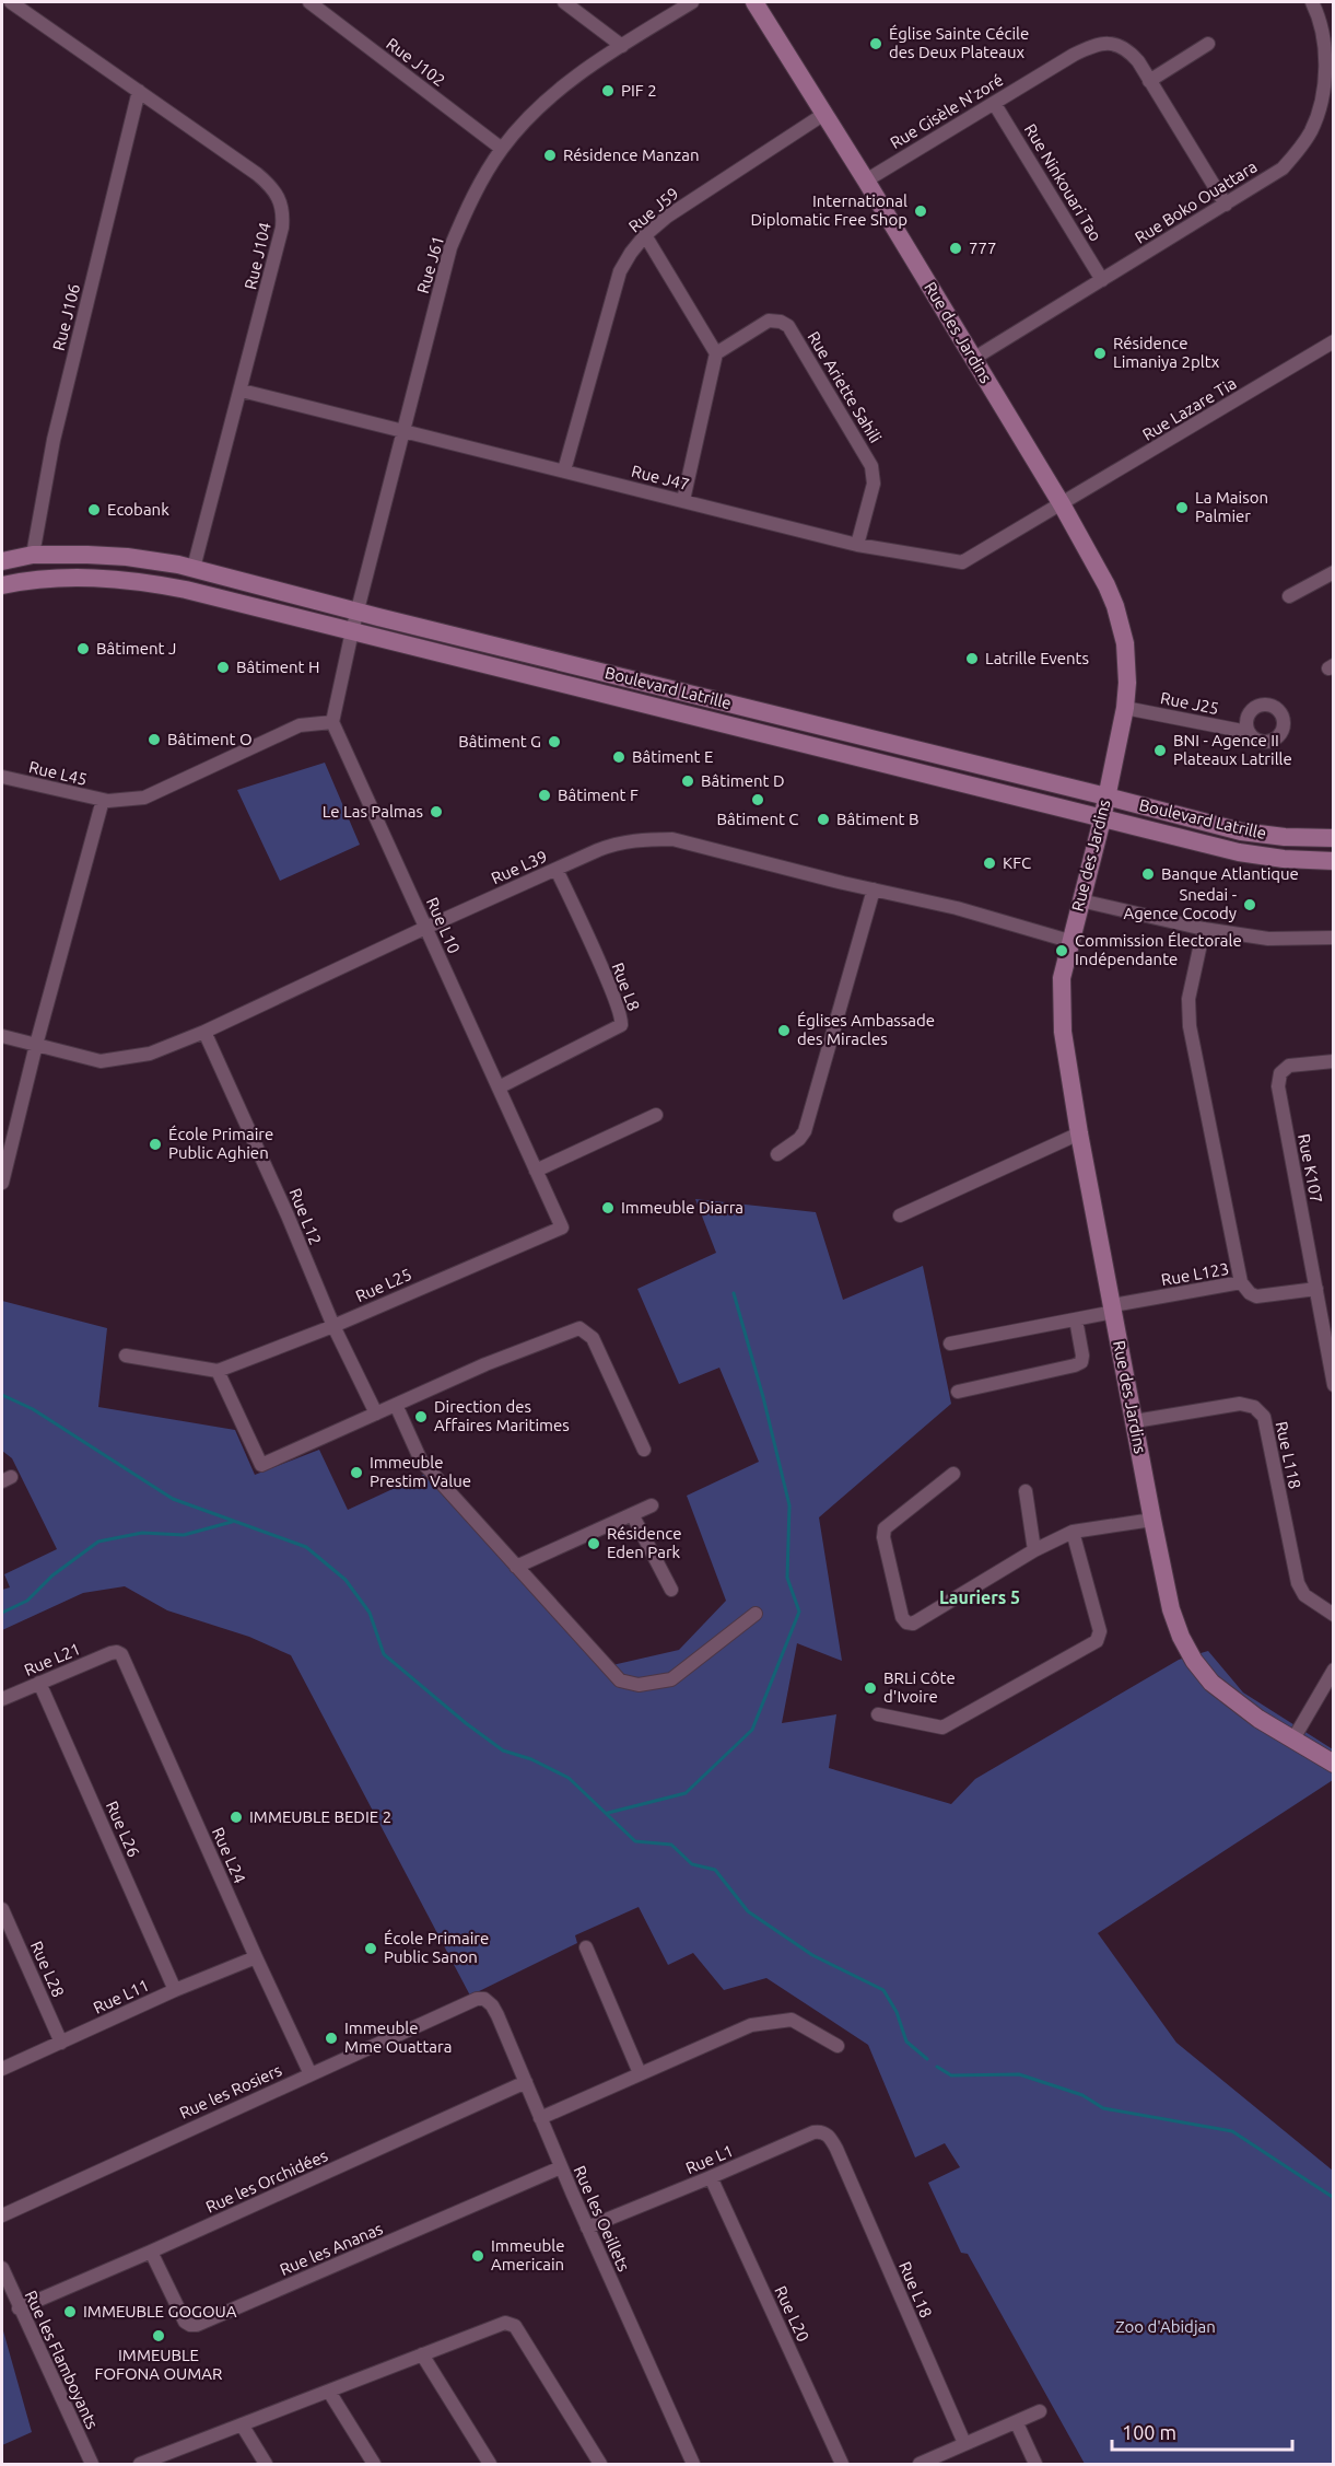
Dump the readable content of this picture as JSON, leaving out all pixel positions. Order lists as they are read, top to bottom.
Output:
{
  "streets": {
    "main road": ["Rue des Jardins", "Boulevard Latrille"],
    "street": [
      "Rue J102",
      "Rue Gisèle N'zoré",
      "Rue Ninkouari Tao",
      "Rue Boko Ouattara",
      "Rue J59",
      "Rue J104",
      "Rue J61",
      "Rue J106",
      "Rue Ariette Sahili",
      "Rue Lazare Tia",
      "Rue J47",
      "Rue J25",
      "Rue L45",
      "Rue L39",
      "Rue L10",
      "Rue L8",
      "Rue K107",
      "Rue L12",
      "Rue L123",
      "Rue L25",
      "Rue L118",
      "Rue L21",
      "Rue L26",
      "Rue L24",
      "Rue L28",
      "Rue L11",
      "Rue les Rosiers",
      "Rue L1",
      "Rue les Orchidées",
      "Rue les Oeillets",
      "Rue les Ananas",
      "Rue L18",
      "Rue L20",
      "Rue les Flamboyants"
    ]
  },
  "crossings": [
    ["Rue J102", "Rue J61"],
    ["Rue Gisèle N'zoré", "Rue Ninkouari Tao"],
    ["Rue Gisèle N'zoré", "Rue Boko Ouattara"],
    ["Rue Gisèle N'zoré", "Rue des Jardins"],
    ["Rue Ninkouari Tao", "Rue Boko Ouattara"],
    ["Rue Boko Ouattara", "Rue des Jardins"],
    ["Rue J59", "Rue des Jardins"],
    ["Rue J59", "Rue J47"],
    ["Rue J104", "Rue J106"],
    ["Rue J104", "Rue J47"],
    ["Rue J104", "Boulevard Latrille"],
    ["Rue J61", "Rue J47"],
    ["Rue J61", "Boulevard Latrille"],
    ["Rue J106", "Boulevard Latrille"],
    ["Rue des Jardins", "Rue Lazare Tia"],
    ["Rue des Jardins", "Rue J47"],
    ["Rue des Jardins", "Boulevard Latrille"],
    ["Rue des Jardins", "Rue J25"],
    ["Rue des Jardins", "Rue L39"],
    ["Rue des Jardins", "Rue L123"],
    ["Rue des Jardins", "Rue L118"],
    ["Rue Ariette Sahili", "Rue J47"],
    ["Rue Lazare Tia", "Rue J47"],
    ["Rue L45", "Rue L10"],
    ["Rue L39", "Rue L10"],
    ["Rue L39", "Rue L8"],
    ["Rue L39", "Rue L12"],
    ["Rue L10", "Rue L8"],
    ["Rue L10", "Rue L25"],
    ["Rue K107", "Rue L123"],
    ["Rue L12", "Rue L25"],
    ["Rue L21", "Rue L26"],
    ["Rue L21", "Rue L24"],
    ["Rue L26", "Rue L11"],
    ["Rue L24", "Rue L11"],
    ["Rue L24", "Rue les Rosiers"],
    ["Rue L28", "Rue L11"],
    ["Rue les Rosiers", "Rue les Oeillets"],
    ["Rue L1", "Rue les Oeillets"],
    ["Rue L1", "Rue L18"],
    ["Rue L1", "Rue L20"],
    ["Rue les Orchidées", "Rue les Oeillets"],
    ["Rue les Orchidées", "Rue les Ananas"],
    ["Rue les Orchidées", "Rue les Flamboyants"],
    ["Rue les Oeillets", "Rue les Ananas"]
  ],
  "districts": ["Lauriers 5"],
  "parks": ["Zoo d'Abidjan"],
  "places": [
    "Église Sainte Cécile des Deux Plateaux",
    "PIF 2",
    "Résidence Manzan",
    "International Diplomatic Free Shop",
    "777",
    "Résidence Limaniya 2pltx",
    "La Maison Palmier",
    "Ecobank",
    "Bâtiment J",
    "Latrille Events",
    "Bâtiment H",
    "Bâtiment O",
    "Bâtiment G",
    "BNI - Agence II Plateaux Latrille",
    "Bâtiment E",
    "Bâtiment D",
    "Bâtiment F",
    "Bâtiment C",
    "Le Las Palmas",
    "Bâtiment B",
    "KFC",
    "Banque Atlantique",
    "Snedai - Agence Cocody",
    "Commission Électorale Indépendante",
    "Églises Ambassade des Miracles",
    "École Primaire Public Aghien",
    "Immeuble Diarra",
    "Direction des Affaires Maritimes",
    "Immeuble Prestim Value",
    "Résidence Eden Park",
    "BRLi Côte d'Ivoire",
    "IMMEUBLE BEDIE 2",
    "École Primaire Public Sanon",
    "Immeuble Mme Ouattara",
    "Immeuble Americain",
    "IMMEUBLE GOGOUA",
    "IMMEUBLE FOFONA OUMAR"
  ],
  "scale_bar": "100 m"
}
